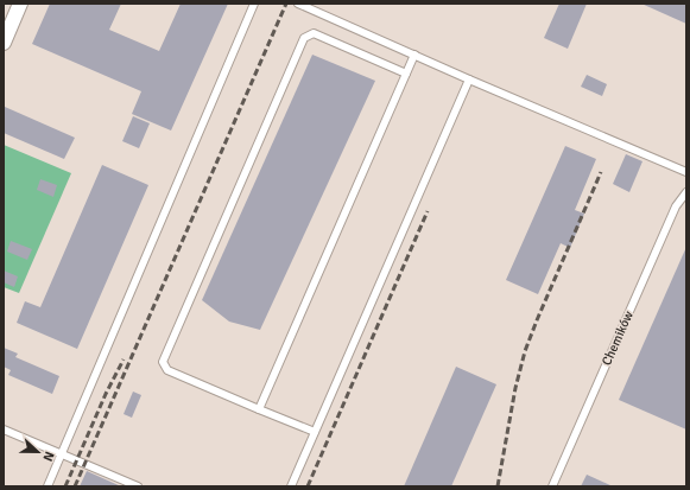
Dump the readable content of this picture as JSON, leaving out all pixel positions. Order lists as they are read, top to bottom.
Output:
{
  "streets": {
    "lane": ["Chemików"]
  },
  "north": "right"
}
